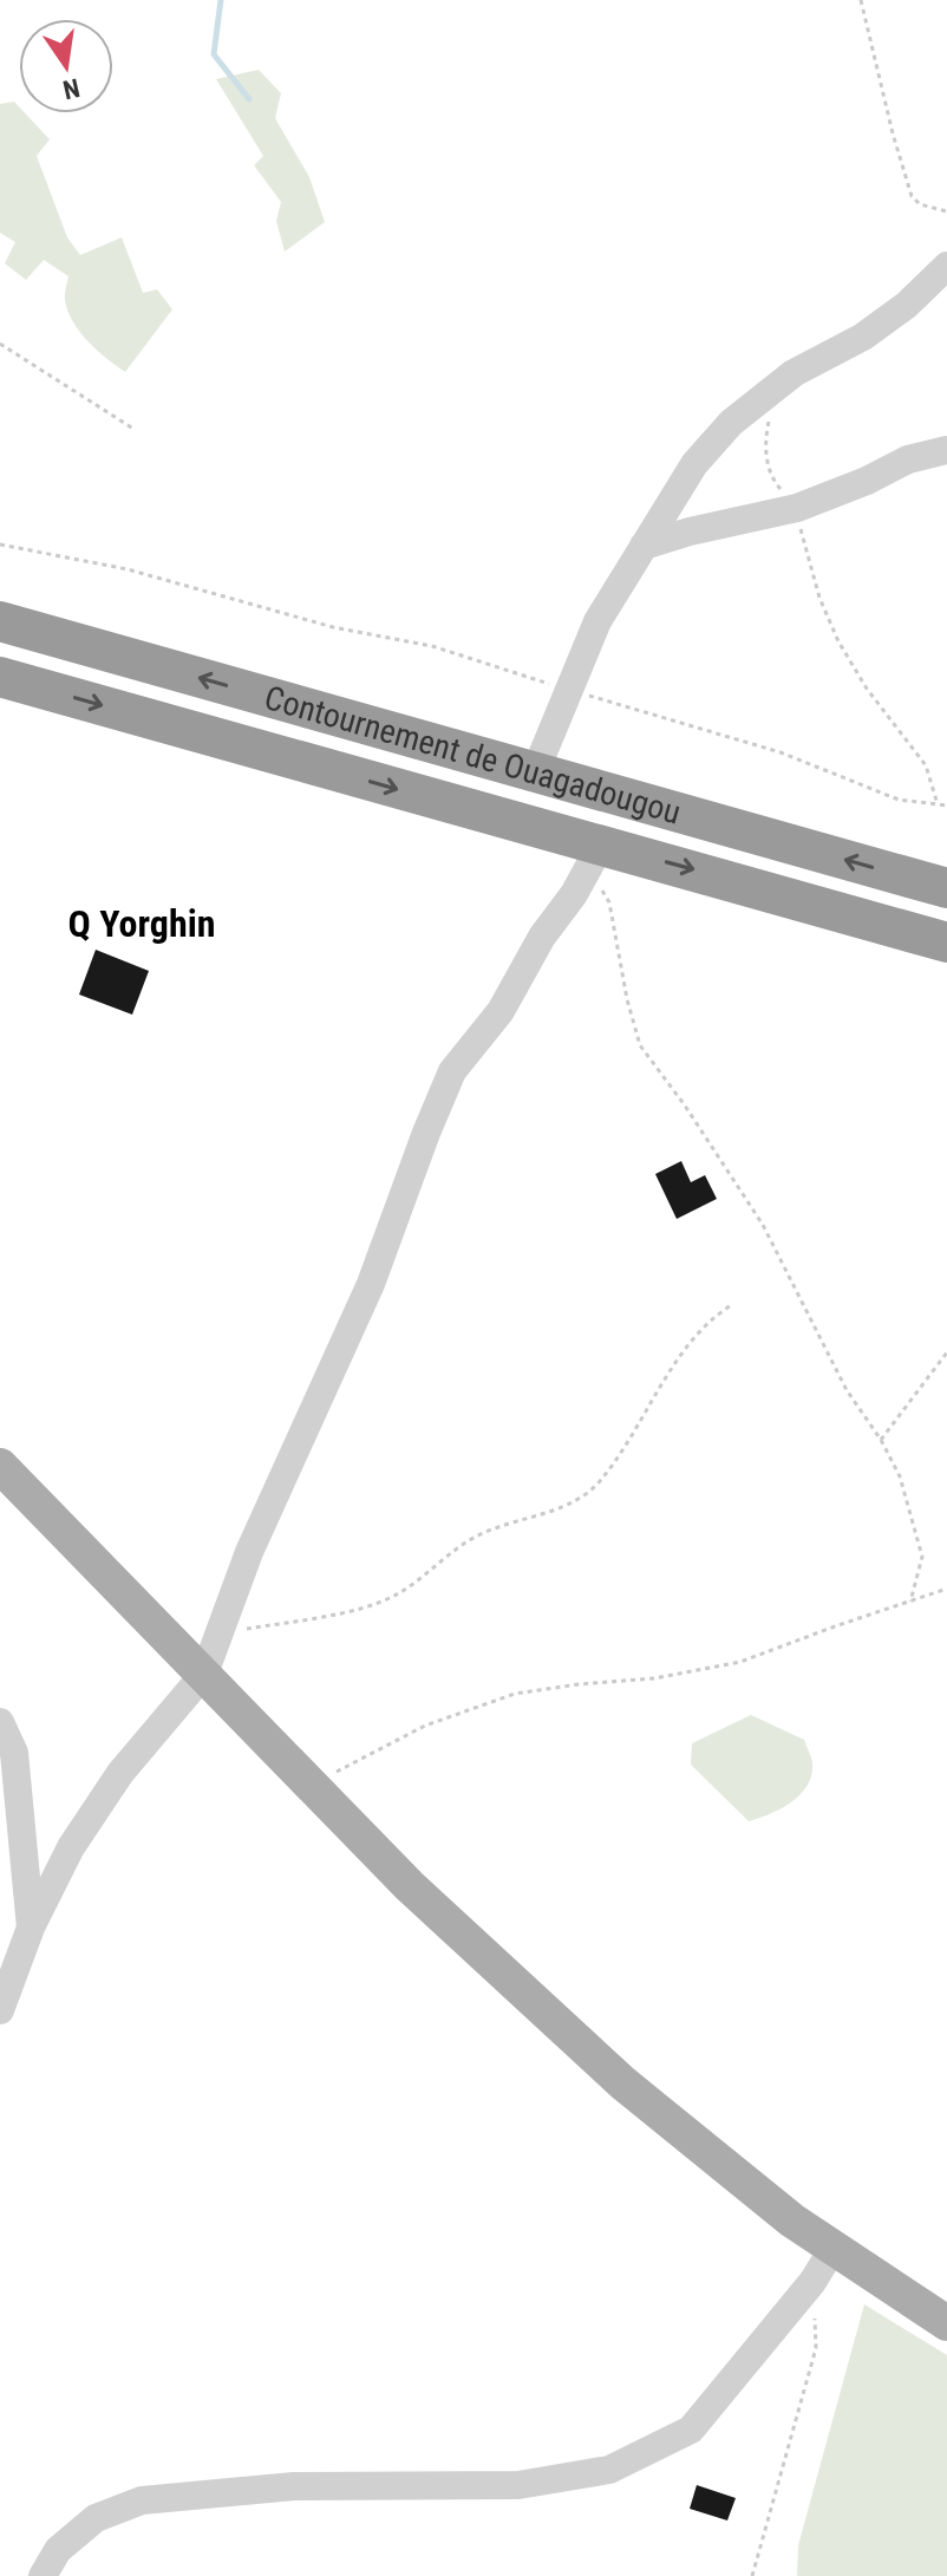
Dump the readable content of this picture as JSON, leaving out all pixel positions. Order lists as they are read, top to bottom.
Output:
{
  "streets": {
    "highway": ["Contournement de Ouagadougou"]
  },
  "districts": ["Q Yorghin"],
  "north": "bottom"
}
